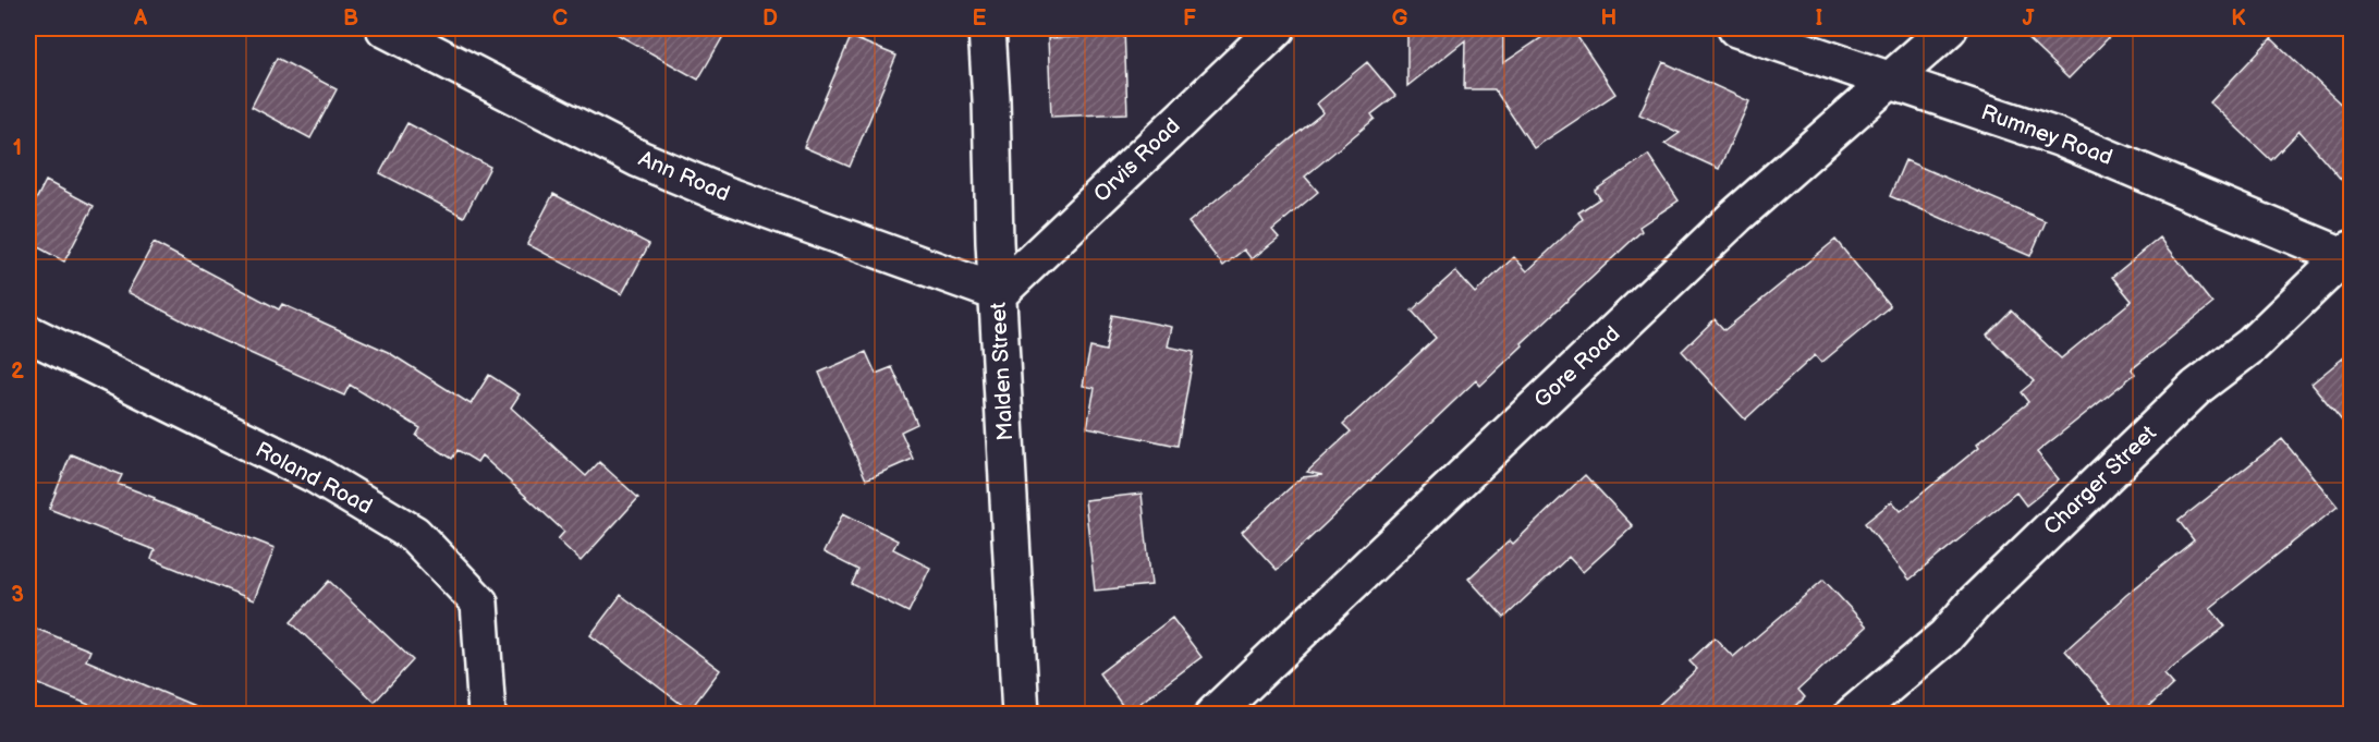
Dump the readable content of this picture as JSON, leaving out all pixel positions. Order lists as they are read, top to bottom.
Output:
{
  "streets": {
    "street": [
      "Rumney Road",
      "Orvis Road",
      "Ann Road",
      "Gore Road",
      "Malden Street",
      "Roland Road",
      "Charger Street"
    ]
  },
  "crossings": [
    ["Rumney Road", "Gore Road"],
    ["Rumney Road", "Charger Street"],
    ["Orvis Road", "Ann Road"],
    ["Orvis Road", "Malden Street"],
    ["Ann Road", "Malden Street"]
  ],
  "grid": {
    "columns": [
      "A",
      "B",
      "C",
      "D",
      "E",
      "F",
      "G",
      "H",
      "I",
      "J",
      "K"
    ],
    "rows": ["1", "2", "3"]
  }
}
